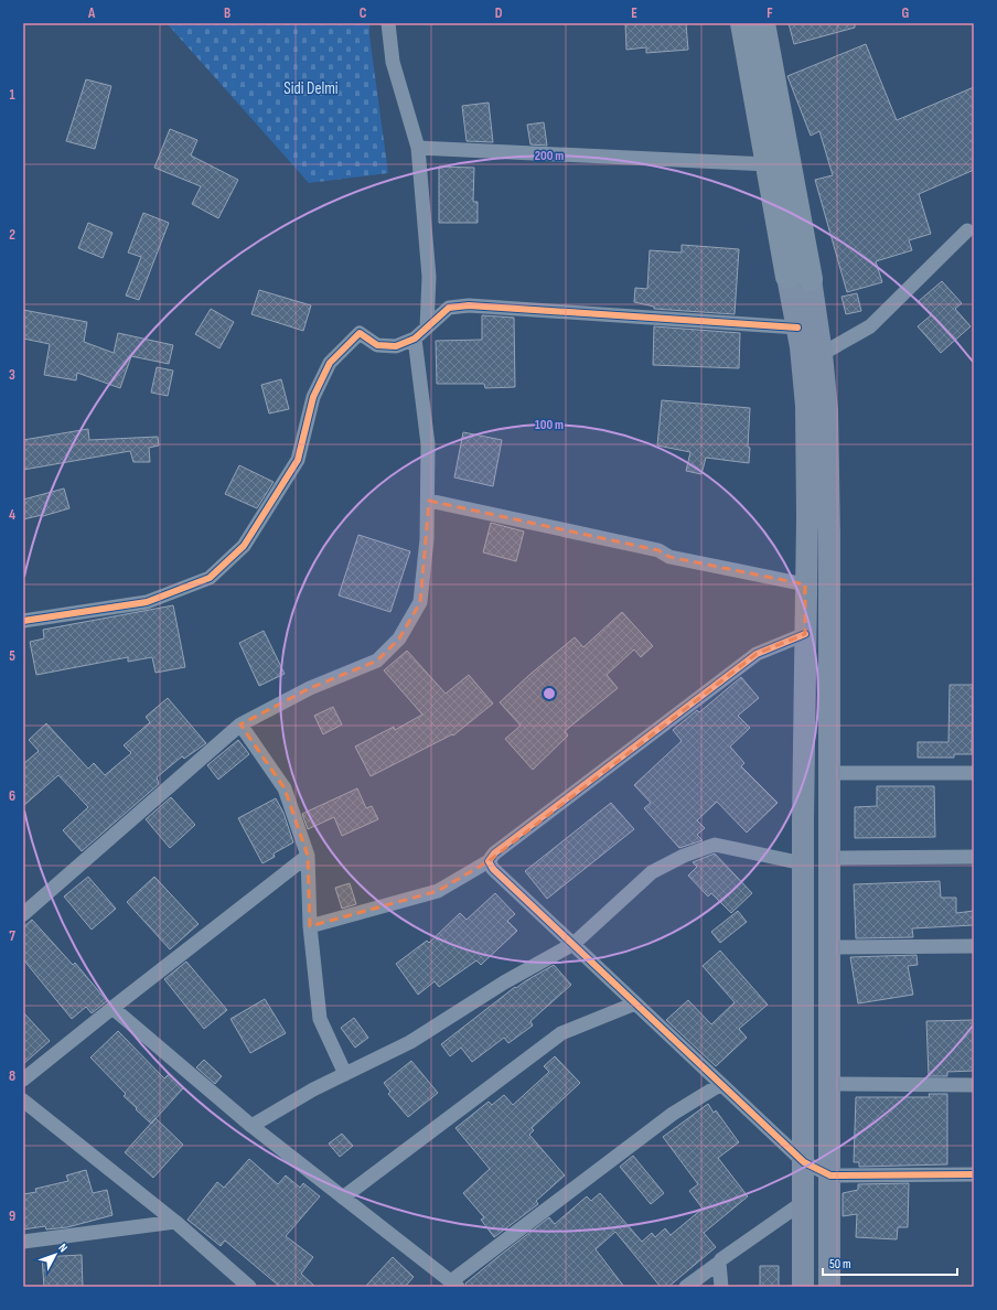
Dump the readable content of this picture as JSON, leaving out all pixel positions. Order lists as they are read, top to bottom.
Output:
{
  "parks": ["Sidi Delmi"],
  "scale_bar": "50 m",
  "north": "top right",
  "grid": {
    "columns": [
      "A",
      "B",
      "C",
      "D",
      "E",
      "F",
      "G"
    ],
    "rows": [
      "1",
      "2",
      "3",
      "4",
      "5",
      "6",
      "7",
      "8",
      "9"
    ]
  },
  "rings": ["200 m", "100 m"]
}
